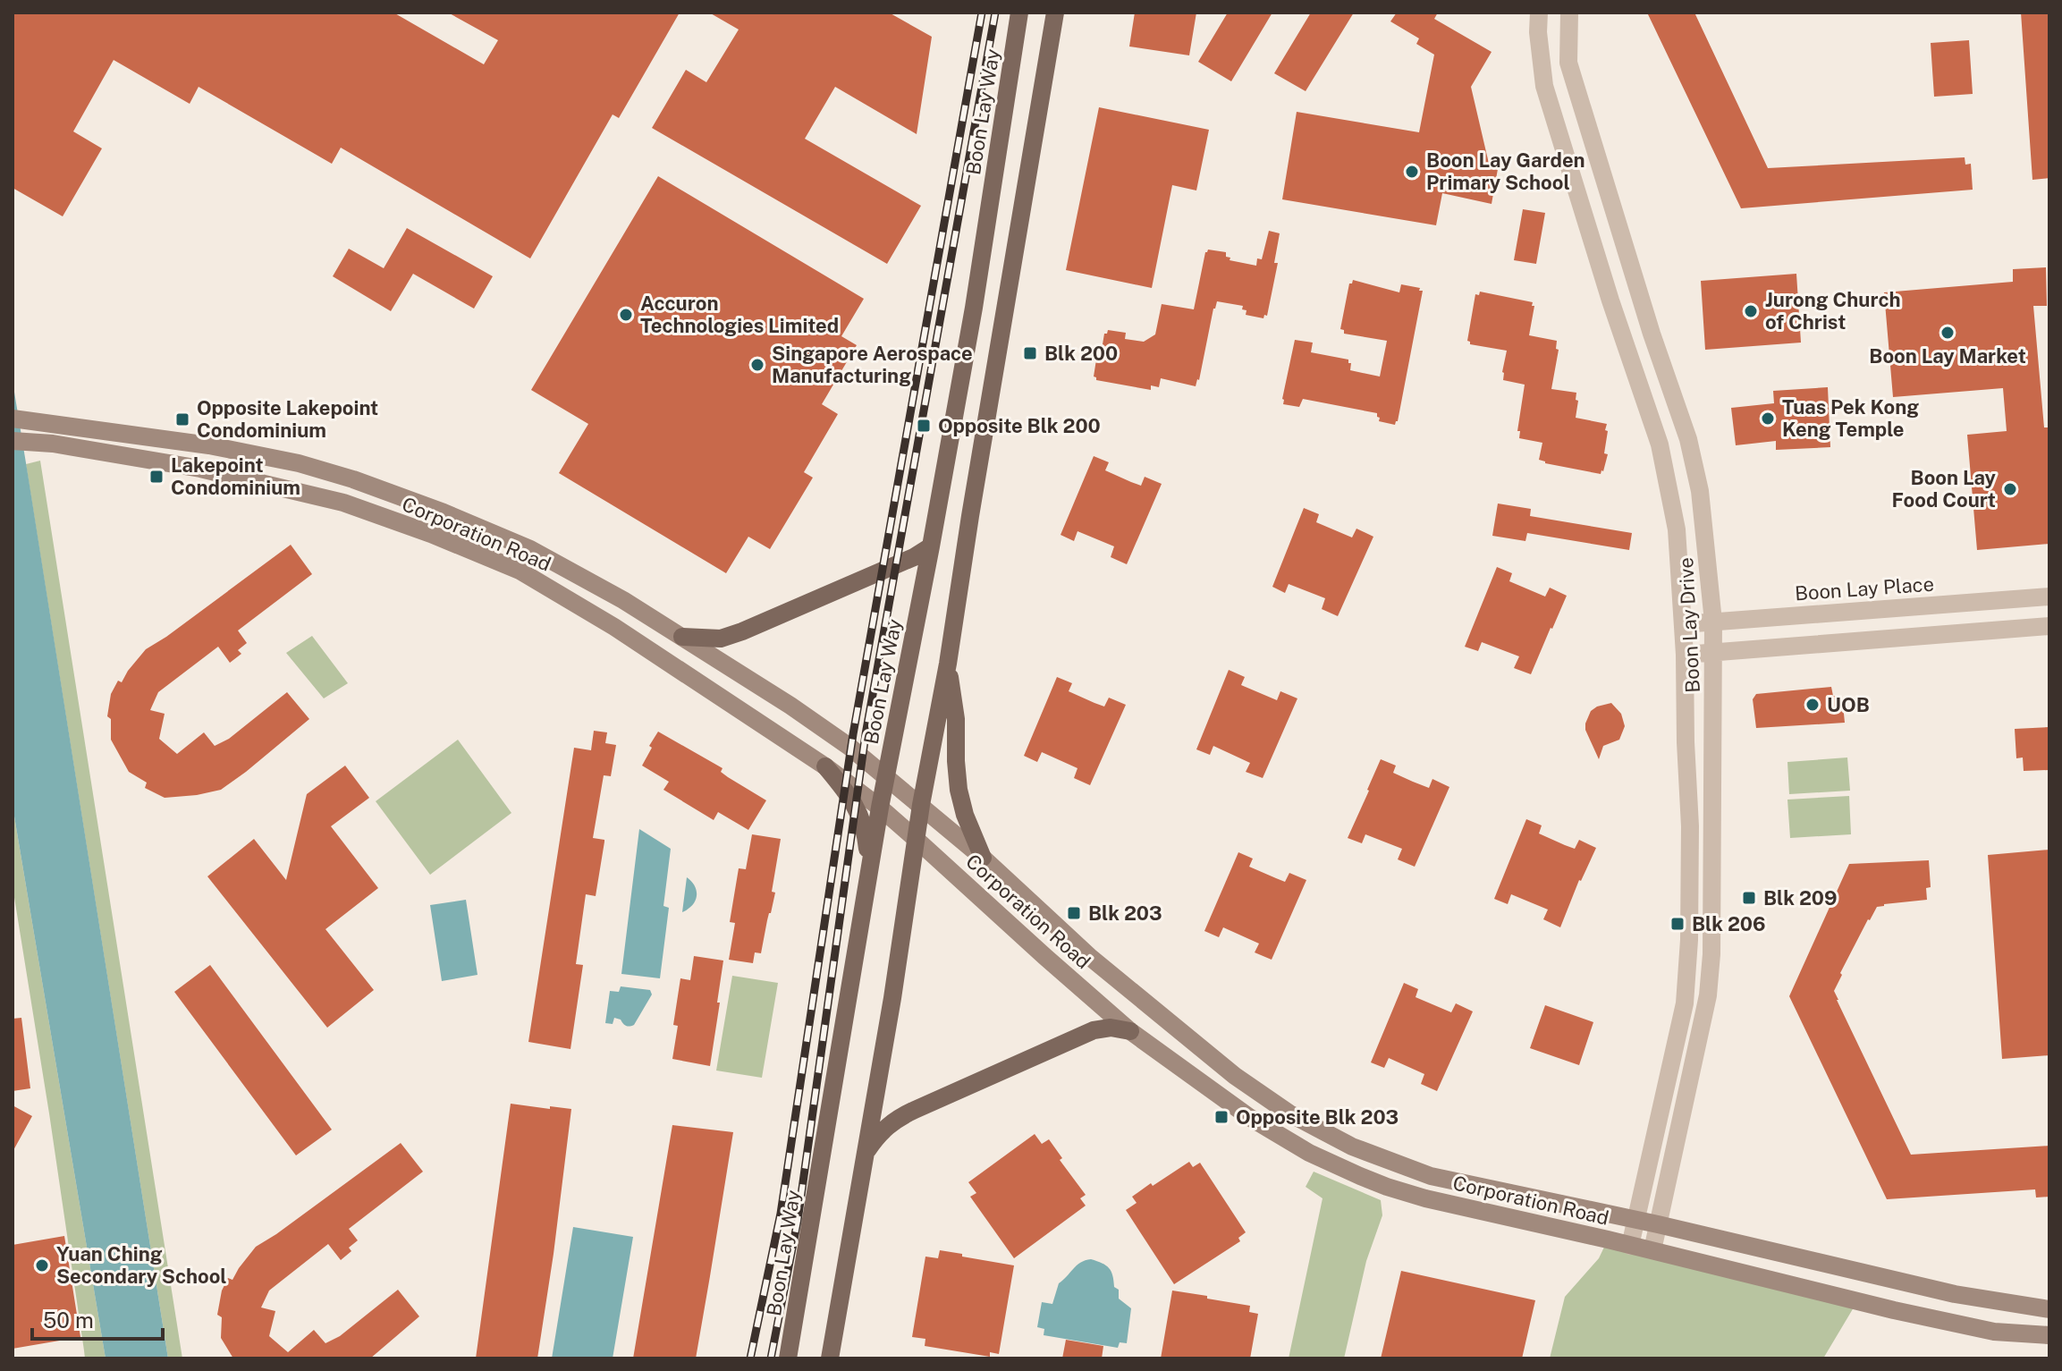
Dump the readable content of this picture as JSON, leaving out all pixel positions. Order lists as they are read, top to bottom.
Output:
{
  "streets": {
    "main road": ["Boon Lay Way", "Corporation Road"],
    "street": ["Boon Lay Place", "Boon Lay Drive"]
  },
  "crossings": [
    ["Boon Lay Way", "Corporation Road"],
    ["Corporation Road", "Boon Lay Drive"],
    ["Boon Lay Place", "Boon Lay Drive"]
  ],
  "places": {
    "other": [
      "Boon Lay Garden Primary School",
      "Jurong Church of Christ",
      "Accuron Technologies Limited",
      "Boon Lay Market",
      "Singapore Aerospace Manufacturing",
      "Tuas Pek Kong Keng Temple",
      "Boon Lay Food Court",
      "UOB",
      "Yuan Ching Secondary School"
    ],
    "transit": [
      "Blk 200",
      "Opposite Lakepoint Condominium",
      "Opposite Blk 200",
      "Lakepoint Condominium",
      "Blk 209",
      "Blk 203",
      "Blk 206",
      "Opposite Blk 203"
    ]
  },
  "scale_bar": "50 m"
}
